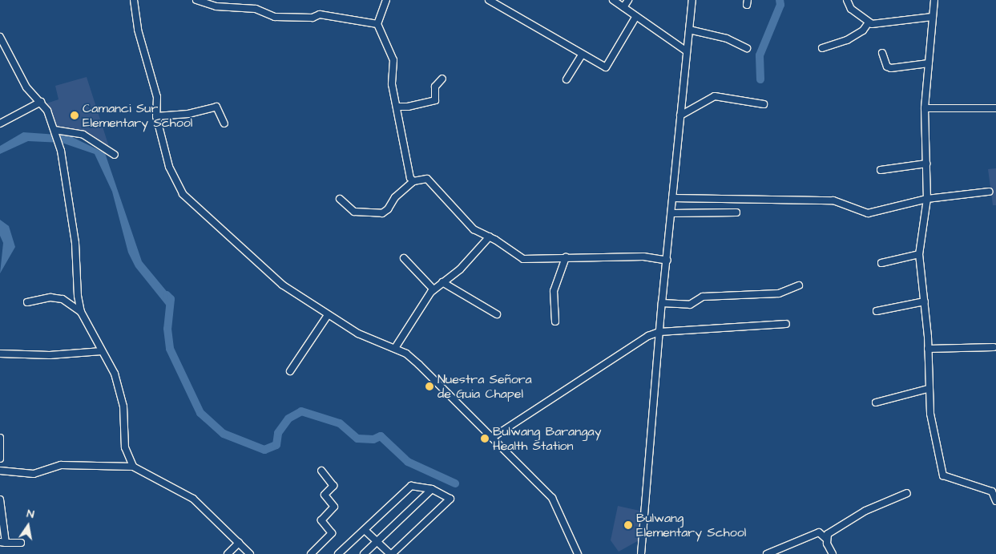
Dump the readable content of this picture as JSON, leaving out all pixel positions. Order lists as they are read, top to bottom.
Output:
{
  "places": [
    "Camanci Sur Elementary School",
    "Nuestra Señora de Guia Chapel",
    "Bulwang Barangay Health Station",
    "Bulwang Elementary School"
  ],
  "north": "top"
}
